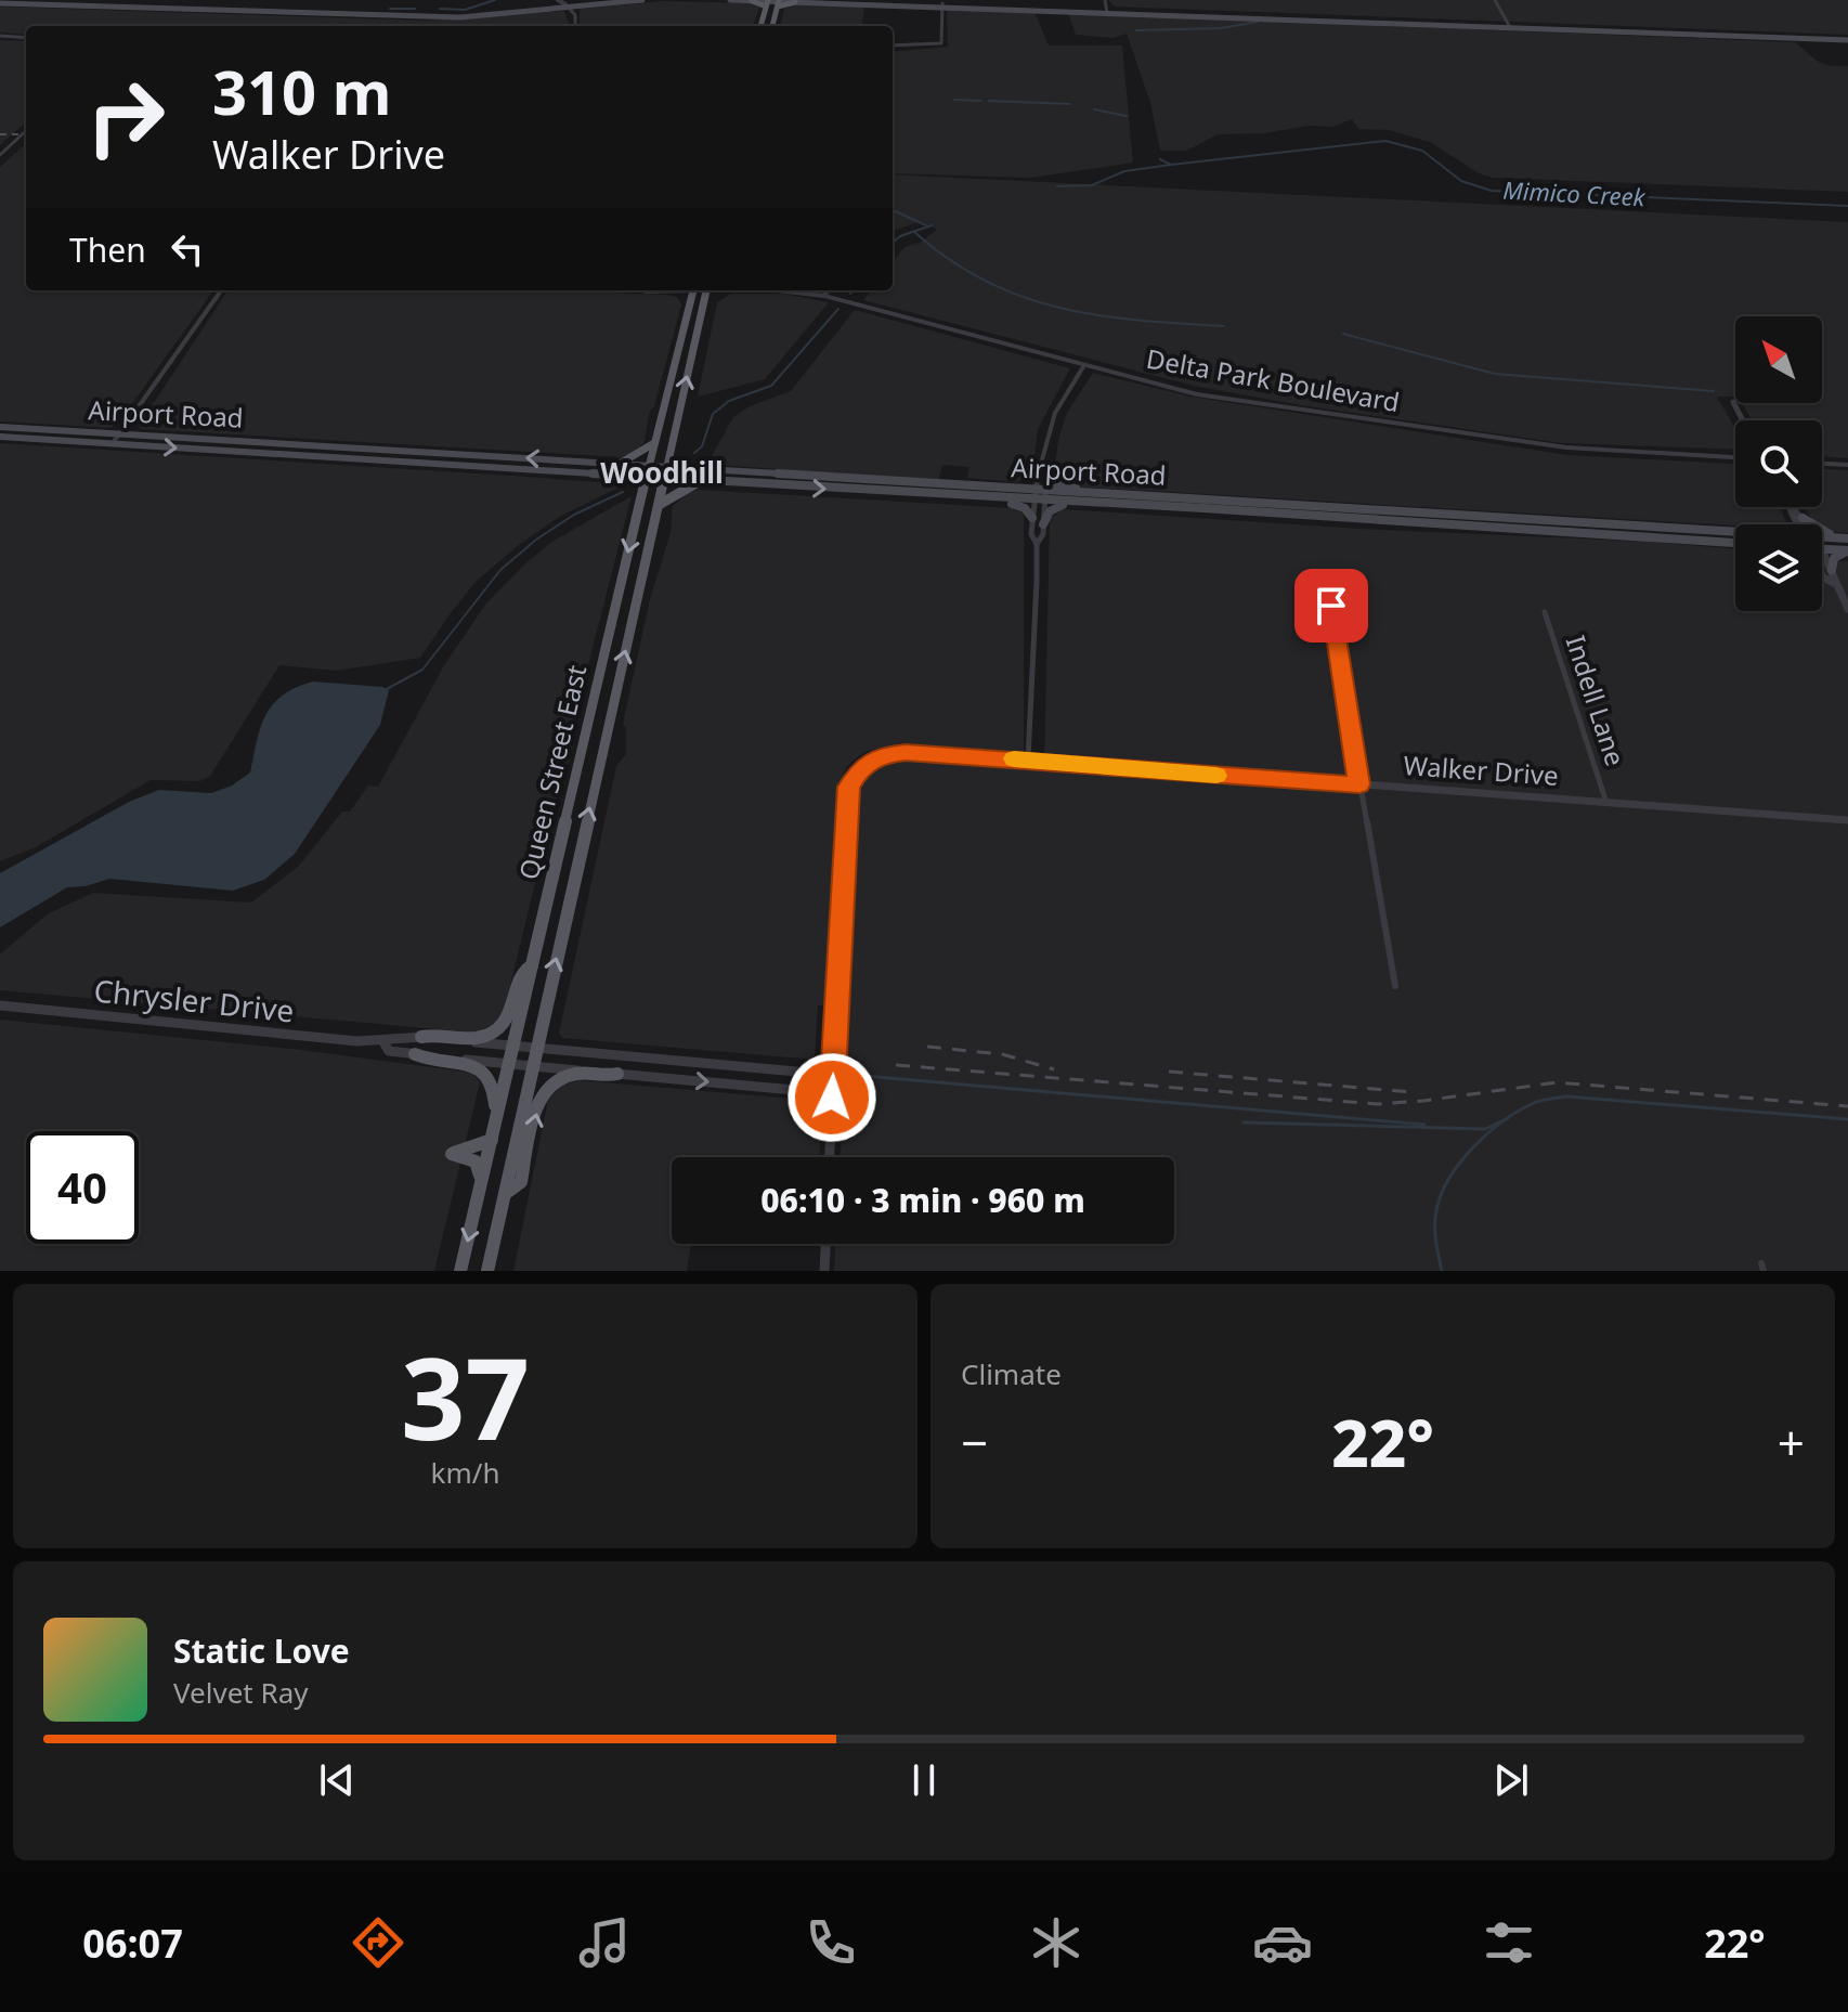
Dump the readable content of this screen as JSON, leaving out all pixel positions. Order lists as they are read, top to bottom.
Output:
{
  "streets": {
    "main road": ["Airport Road", "Queen Street East"],
    "street": [
      "Delta Park Boulevard",
      "Indell Lane",
      "Walker Drive",
      "Chrysler Drive"
    ]
  },
  "crossings": [
    ["Airport Road", "Queen Street East"],
    ["Indell Lane", "Walker Drive"],
    ["Queen Street East", "Chrysler Drive"]
  ],
  "districts": ["Woodhill"],
  "water": ["Mimico Creek"],
  "north": "top left",
  "page": {
    "turn": ["310 m", "Walker Drive"],
    "then": "Then",
    "limit": "40",
    "trip": "06:10 · 3 min · 960 m",
    "tile": [
      ["37", "km/h"],
      "Climate"
    ],
    "heat": ["−", "22°", "+"],
    "song": ["Static Love", "Velvet Ray"],
    "tabs": ["06:07", "22°"]
  }
}
